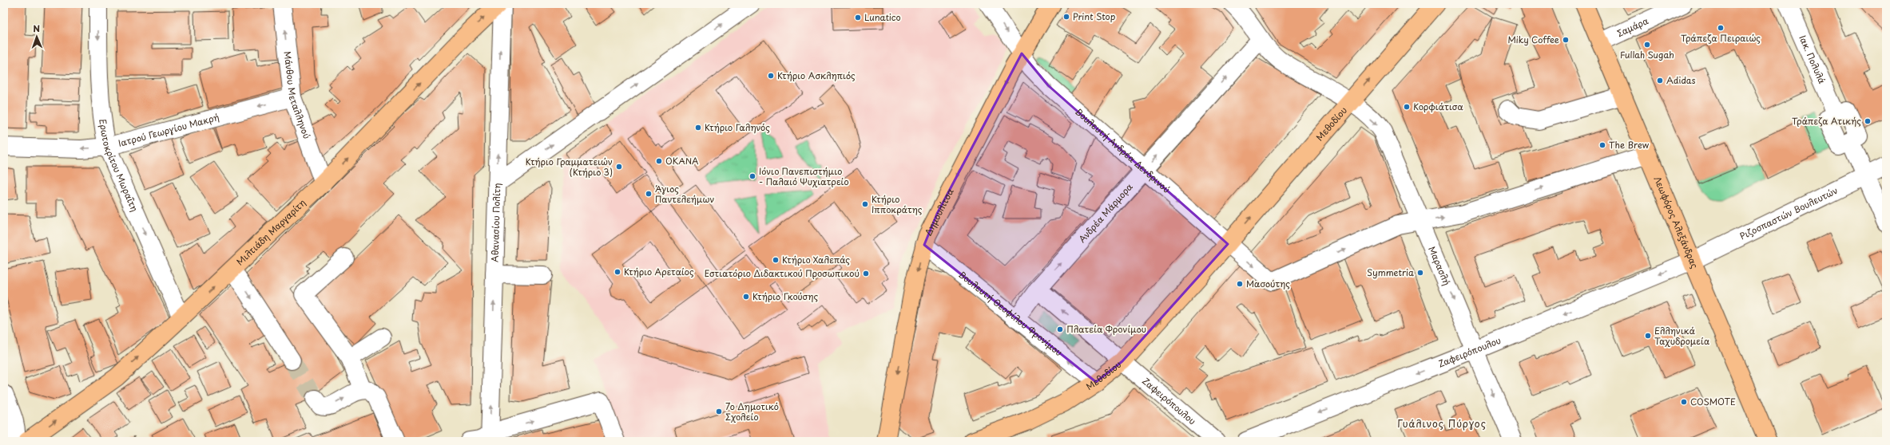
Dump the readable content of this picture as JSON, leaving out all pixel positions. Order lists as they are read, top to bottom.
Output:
{
  "streets": {
    "main road": [
      "Μεθοδίου",
      "Δημουλίτσα",
      "Λεωφόρος Αλεξάνδρας",
      "Μιλτιάδη Μαργαρίτη"
    ],
    "street": [
      "Σαμάρα",
      "Ιακ. Πολυλά",
      "Μάνθου Μεταλληνού",
      "Ιατρού Γεωργίου Μακρή",
      "Βουλευτή Ανδρέα Δενδρινού",
      "Ερωτοκρίτου Μωραΐτη",
      "Ανδρέα Μάρμορα",
      "Ριζοσπαστών Βουλευτών",
      "Αθανασίου Πολίτη",
      "Μαρασλή",
      "Βουλευτή Θεοφίλου Φρονίμου",
      "Ζαφειρόπουλου"
    ]
  },
  "crossings": [
    ["Σαμάρα", "Λεωφόρος Αλεξάνδρας"],
    ["Ιακ. Πολυλά", "Ριζοσπαστών Βουλευτών"],
    ["Μάνθου Μεταλληνού", "Ιατρού Γεωργίου Μακρή"],
    ["Μάνθου Μεταλληνού", "Μιλτιάδη Μαργαρίτη"],
    ["Μεθοδίου", "Βουλευτή Ανδρέα Δενδρινού"],
    ["Μεθοδίου", "Μαρασλή"],
    ["Μεθοδίου", "Βουλευτή Θεοφίλου Φρονίμου"],
    ["Μεθοδίου", "Ζαφειρόπουλου"],
    ["Ιατρού Γεωργίου Μακρή", "Ερωτοκρίτου Μωραΐτη"],
    ["Βουλευτή Ανδρέα Δενδρινού", "Δημουλίτσα"],
    ["Βουλευτή Ανδρέα Δενδρινού", "Ανδρέα Μάρμορα"],
    ["Βουλευτή Ανδρέα Δενδρινού", "Μαρασλή"],
    ["Ερωτοκρίτου Μωραΐτη", "Μιλτιάδη Μαργαρίτη"],
    ["Δημουλίτσα", "Βουλευτή Θεοφίλου Φρονίμου"],
    ["Ανδρέα Μάρμορα", "Μαρασλή"],
    ["Ανδρέα Μάρμορα", "Βουλευτή Θεοφίλου Φρονίμου"],
    ["Ριζοσπαστών Βουλευτών", "Λεωφόρος Αλεξάνδρας"],
    ["Ριζοσπαστών Βουλευτών", "Ζαφειρόπουλου"],
    ["Λεωφόρος Αλεξάνδρας", "Ζαφειρόπουλου"],
    ["Μαρασλή", "Ζαφειρόπουλου"]
  ],
  "one_way": [
    "Μάνθου Μεταλληνού",
    "Μεθοδίου",
    "Ιατρού Γεωργίου Μακρή",
    "Βουλευτή Ανδρέα Δενδρινού",
    "Ερωτοκρίτου Μωραΐτη",
    "Δημουλίτσα",
    "Ανδρέα Μάρμορα",
    "Αθανασίου Πολίτη",
    "Μιλτιάδη Μαργαρίτη",
    "Μαρασλή"
  ],
  "districts": ["Γυάλινος Πύργος"],
  "places": [
    "Print Stop",
    "Lunatico",
    "Τράπεζα Πειραιώς",
    "Miky Coffee",
    "Fullah Sugah",
    "Κτήριο Ασκληπιός",
    "Adidas",
    "Κορφιάτισα",
    "Τράπεζα Ατικής",
    "Κτήριο Γαληνός",
    "The Brew",
    "ΟΚΑΝΑ",
    "Κτήριο Γραμματειών (Κτήριο 3)",
    "Ιόνιο Πανεπιστήμιο - Παλαιό Ψυχιατρείο",
    "Άγιος Παντελεήμων",
    "Κτήριο Ιπποκράτης",
    "Κτήριο Χαλεπάς",
    "Κτήριο Αρεταίος",
    "Symmetria",
    "Εστιατόριο Διδακτικού Προσωπικού",
    "Μασούτης",
    "Κτήριο Γκούσης",
    "Πλατεία Φρονίμου",
    "Ελληνικά Ταχυδρομεία",
    "COSMOTE",
    "7ο Δημοτικό Σχολείο"
  ],
  "north": "top"
}
